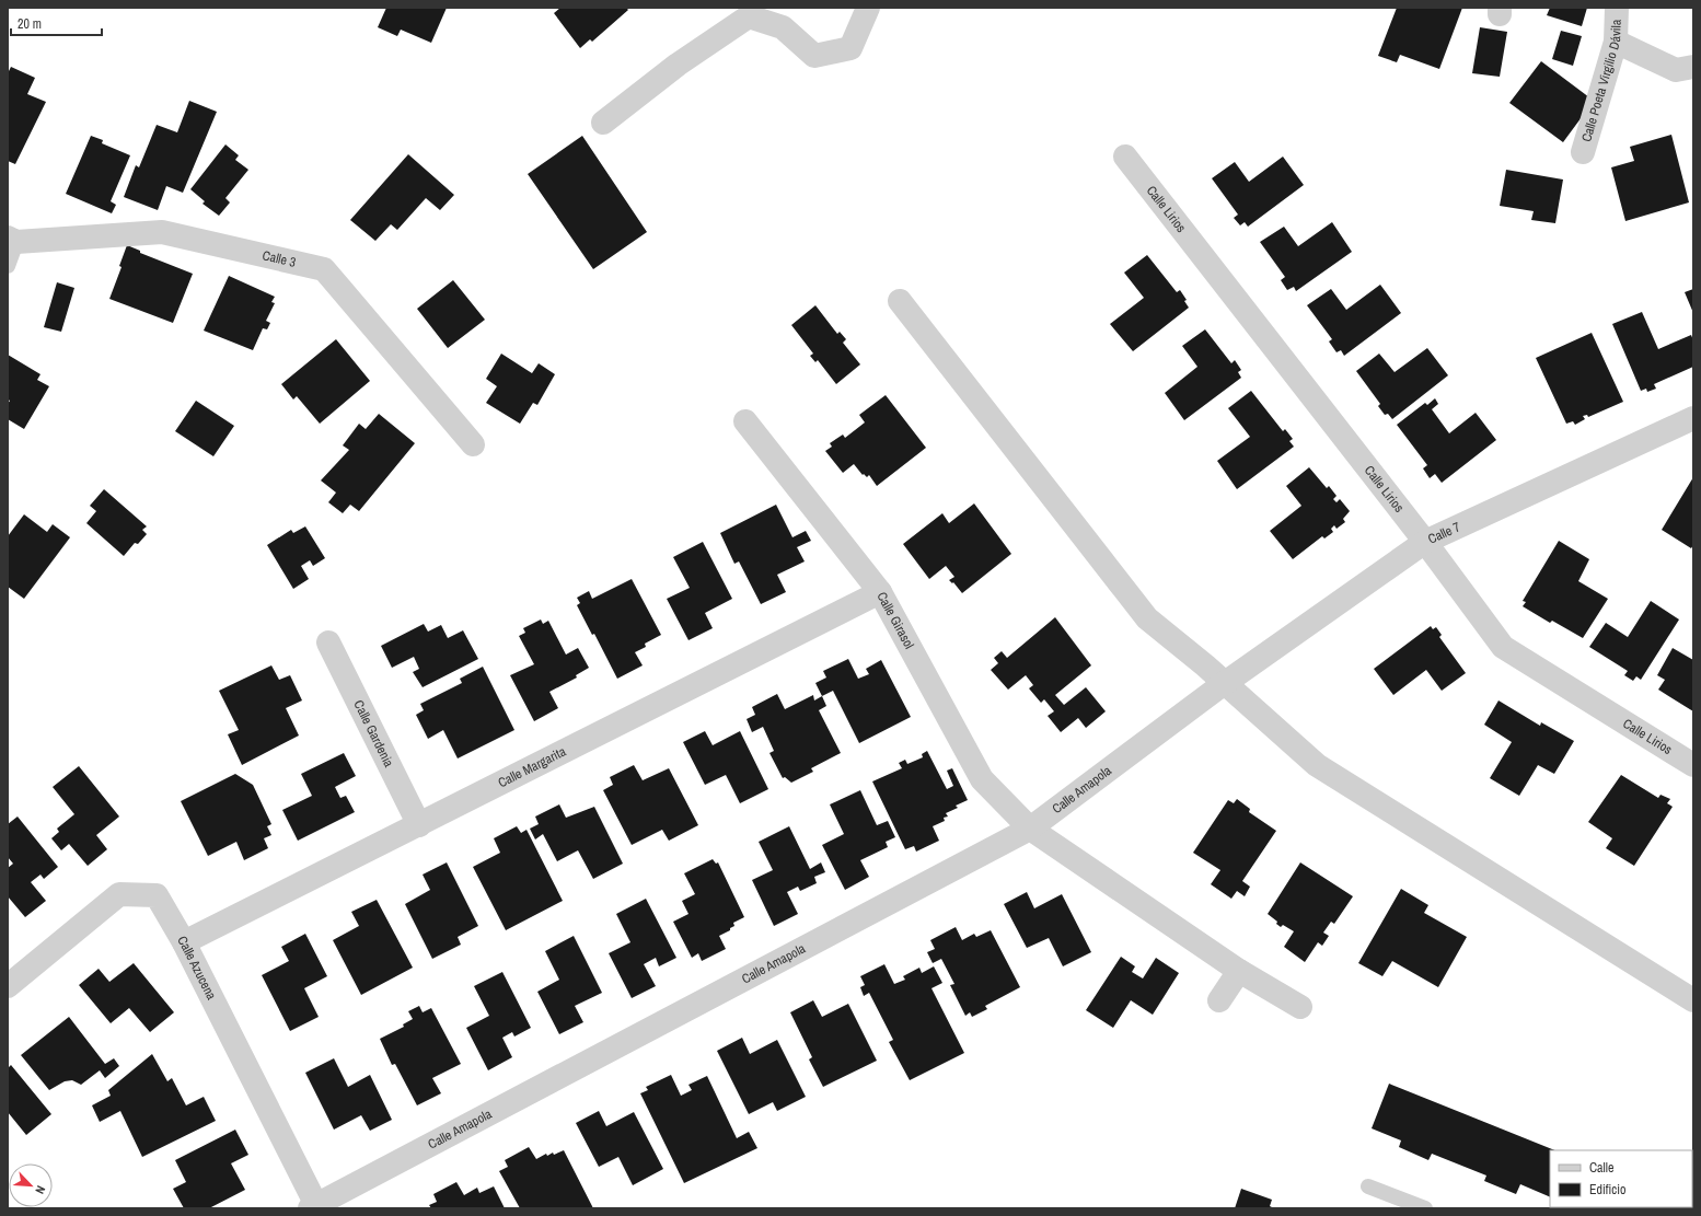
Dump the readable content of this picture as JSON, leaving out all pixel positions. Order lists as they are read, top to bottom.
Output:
{
  "streets": {
    "street": [
      "Calle Poeta Virgilio Dávila",
      "Calle Lirios",
      "Calle 3",
      "Calle 7",
      "Calle Girasol",
      "Calle Gardenia",
      "Calle Margarita",
      "Calle Amapola",
      "Calle Azucena"
    ]
  },
  "crossings": [
    ["Calle Lirios", "Calle 7"],
    ["Calle 7", "Calle Amapola"],
    ["Calle Girasol", "Calle Margarita"],
    ["Calle Girasol", "Calle Amapola"],
    ["Calle Gardenia", "Calle Margarita"],
    ["Calle Margarita", "Calle Azucena"],
    ["Calle Amapola", "Calle Azucena"]
  ],
  "legend": ["Calle", "Edificio"],
  "scale_bar": "20 m",
  "north": "bottom right"
}
